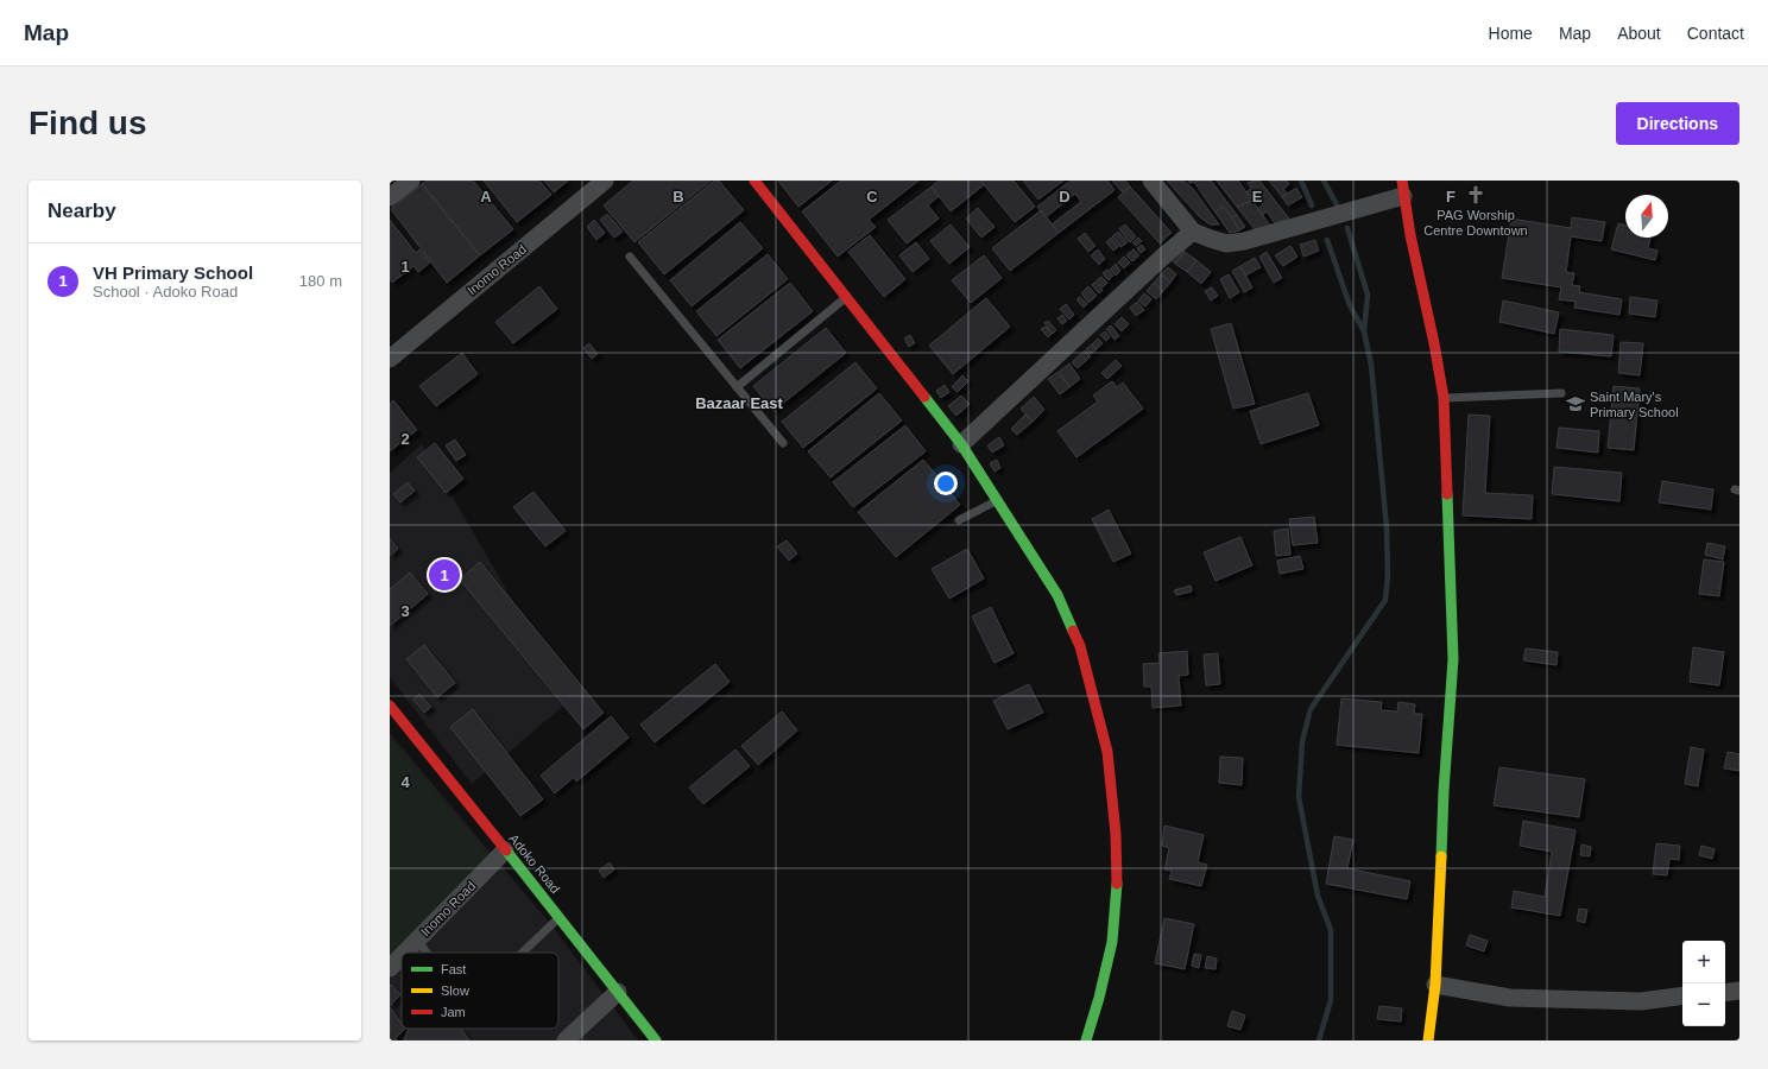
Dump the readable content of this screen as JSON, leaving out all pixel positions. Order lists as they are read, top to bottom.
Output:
{
  "streets": {
    "street": ["Inomo Road", "Adoko Road"]
  },
  "crossings": [
    ["Inomo Road", "Adoko Road"]
  ],
  "districts": ["Bazaar East"],
  "places": {
    "church": ["PAG Worship Centre Downtown"],
    "school or university": ["Saint Mary's Primary School"]
  },
  "legend": ["Fast", "Slow", "Jam"],
  "north": "top",
  "page": {
    "header": "Map",
    "nav": [
      "Home",
      "Map",
      "About",
      "Contact"
    ],
    "buttons": "Directions",
    "title": "Find us",
    "heading": "Nearby",
    "list": [
      {
        "mark": "1",
        "name": "VH Primary School",
        "note": "School · Adoko Road",
        "value": "180 m"
      }
    ],
    "pins": "1",
    "map_buttons": ["+", "−"]
  },
  "grid": {
    "columns": [
      "A",
      "B",
      "C",
      "D",
      "E",
      "F"
    ],
    "rows": [
      "1",
      "2",
      "3",
      "4"
    ]
  }
}
